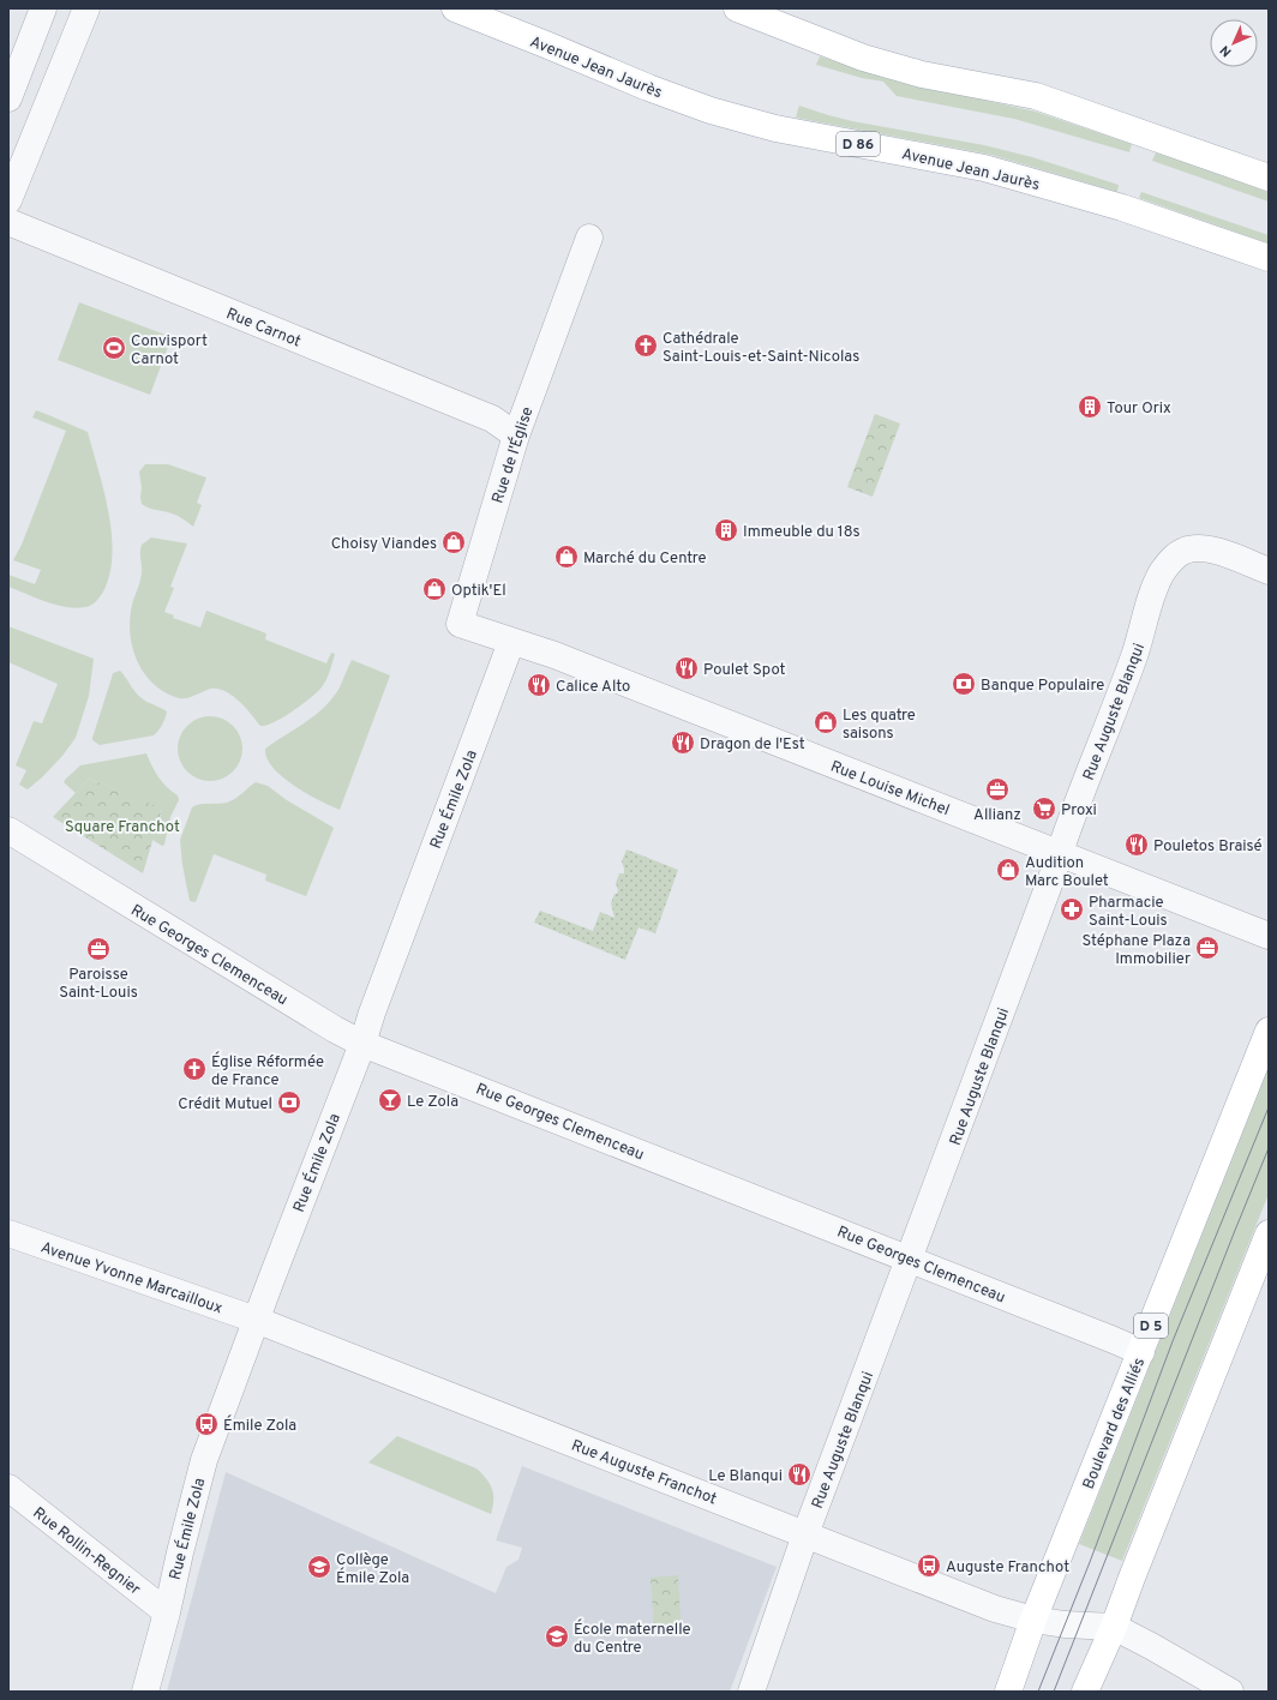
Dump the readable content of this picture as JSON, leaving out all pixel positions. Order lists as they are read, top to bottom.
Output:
{
  "streets": {
    "main road": [
      "Avenue Jean Jaurès",
      "D 86",
      "D 5",
      "Boulevard des Alliés"
    ],
    "street": [
      "Rue Carnot",
      "Rue de l'Église",
      "Rue Auguste Blanqui",
      "Rue Louise Michel",
      "Rue Émile Zola",
      "Rue Georges Clemenceau",
      "Avenue Yvonne Marcailloux",
      "Rue Auguste Franchot",
      "Rue Rollin-Regnier"
    ]
  },
  "crossings": [
    ["Rue Carnot", "Rue de l'Église"],
    ["Rue de l'Église", "Rue Louise Michel"],
    ["Rue de l'Église", "Rue Émile Zola"],
    ["Rue Auguste Blanqui", "Rue Louise Michel"],
    ["Rue Auguste Blanqui", "Rue Georges Clemenceau"],
    ["Rue Auguste Blanqui", "Rue Auguste Franchot"],
    ["Rue Louise Michel", "Rue Émile Zola"],
    ["Rue Émile Zola", "Rue Georges Clemenceau"],
    ["Rue Émile Zola", "Avenue Yvonne Marcailloux"],
    ["Rue Émile Zola", "Rue Auguste Franchot"],
    ["Rue Émile Zola", "Rue Rollin-Regnier"],
    ["Rue Georges Clemenceau", "Boulevard des Alliés"],
    ["Avenue Yvonne Marcailloux", "Rue Auguste Franchot"],
    ["Boulevard des Alliés", "Rue Auguste Franchot"]
  ],
  "parks": ["Square Franchot"],
  "places": {
    "church": ["Cathédrale Saint-Louis-et-Saint-Nicolas", "Église Réformée de France"],
    "sports": ["Convisport Carnot"],
    "building": ["Tour Orix", "Immeuble du 18s"],
    "shop": [
      "Choisy Viandes",
      "Marché du Centre",
      "Optik'El",
      "Les quatre saisons",
      "Audition Marc Boulet"
    ],
    "restaurant": [
      "Poulet Spot",
      "Calice Alto",
      "Dragon de l'Est",
      "Pouletos Braisé",
      "Le Blanqui"
    ],
    "bank": ["Banque Populaire", "Crédit Mutuel"],
    "office": ["Allianz", "Stéphane Plaza Immobilier", "Paroisse Saint-Louis"],
    "supermarket": ["Proxi"],
    "pharmacy": ["Pharmacie Saint-Louis"],
    "bar": ["Le Zola"],
    "bus stop": ["Émile Zola", "Auguste Franchot"],
    "school or university": ["Collège Émile Zola", "École maternelle du Centre"]
  },
  "north": "bottom left"
}
